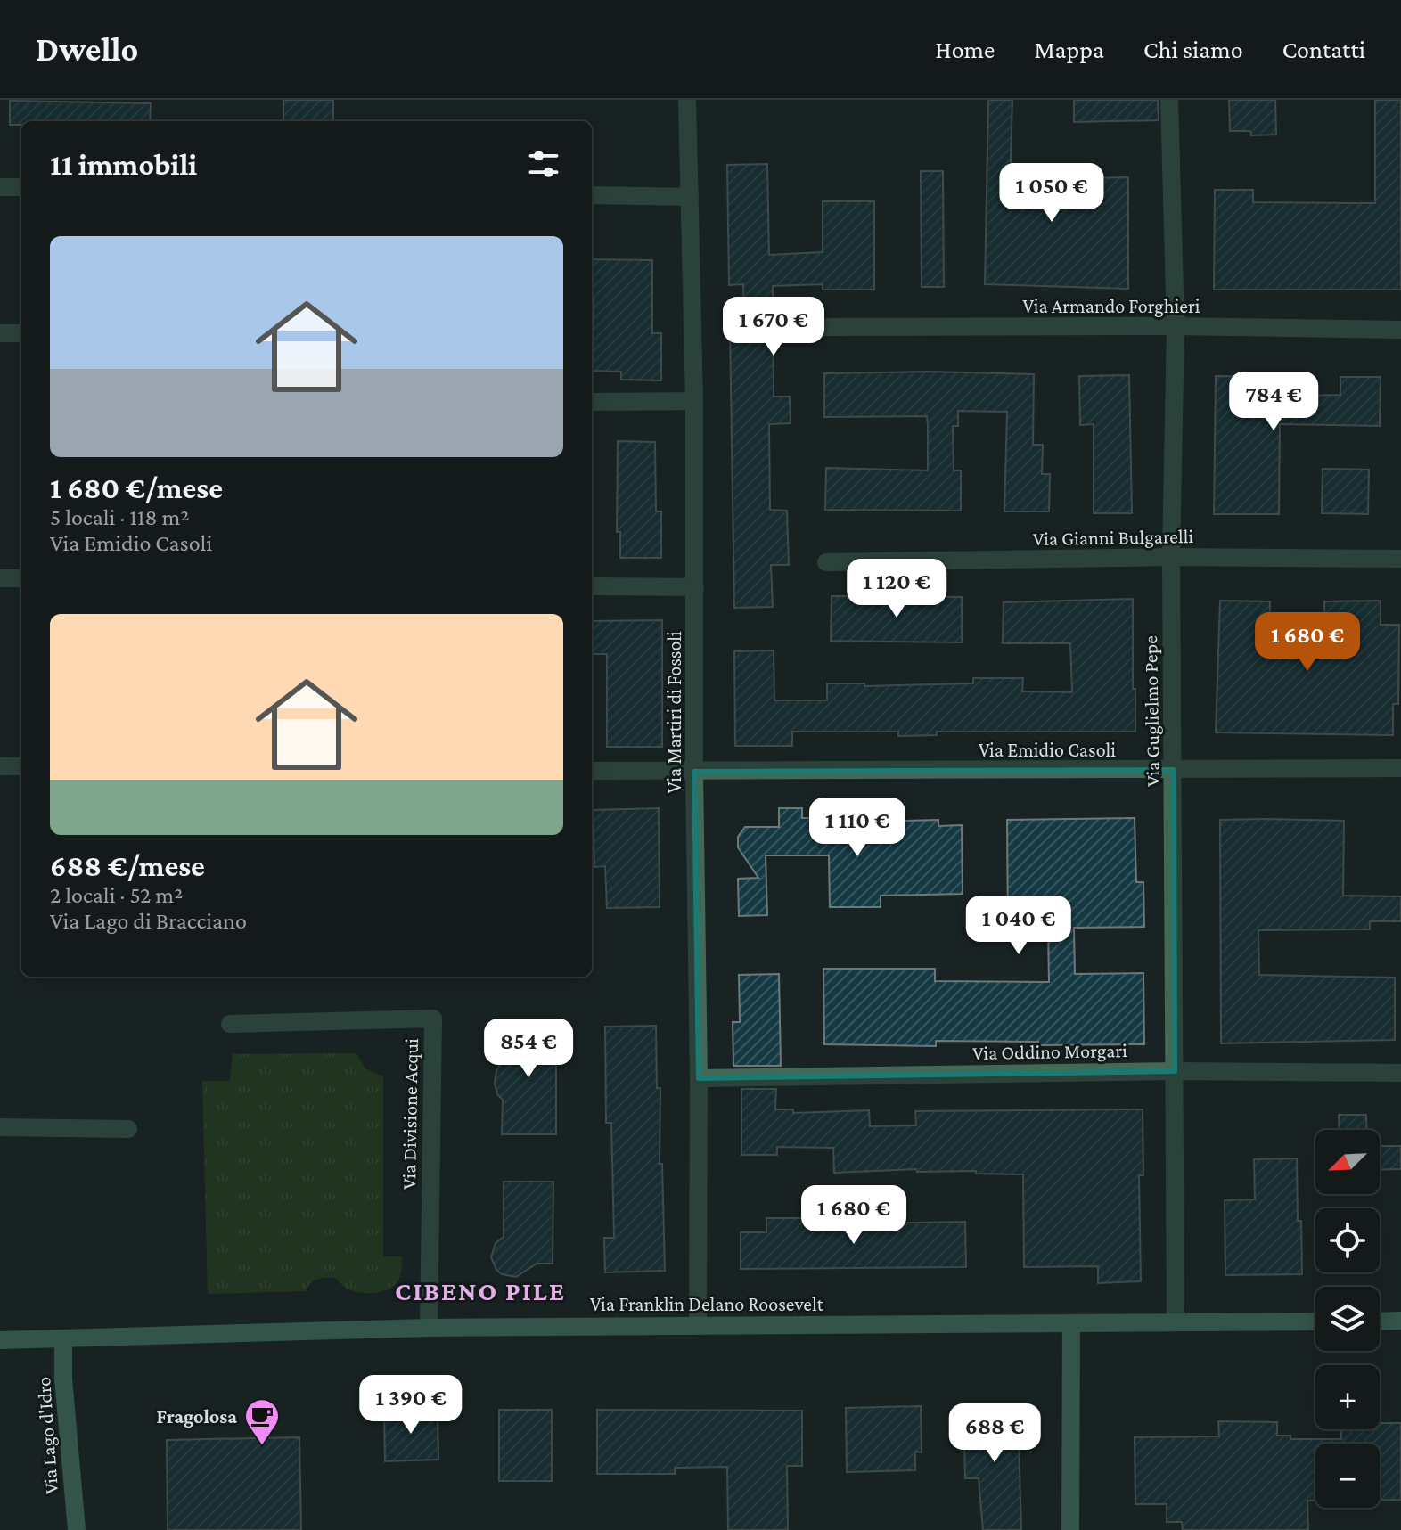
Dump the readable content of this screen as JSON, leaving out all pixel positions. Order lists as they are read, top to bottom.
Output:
{
  "streets": {
    "main road": ["Via Franklin Delano Roosevelt", "Via Lago d'Idro"],
    "street": [
      "Via Armando Forghieri",
      "Via Gianni Bulgarelli",
      "Via Guglielmo Pepe",
      "Via Martiri di Fossoli",
      "Via Emidio Casoli",
      "Via Oddino Morgari",
      "Via Divisione Acqui"
    ]
  },
  "crossings": [
    ["Via Armando Forghieri", "Via Guglielmo Pepe"],
    ["Via Gianni Bulgarelli", "Via Guglielmo Pepe"],
    ["Via Guglielmo Pepe", "Via Emidio Casoli"],
    ["Via Guglielmo Pepe", "Via Oddino Morgari"],
    ["Via Guglielmo Pepe", "Via Franklin Delano Roosevelt"],
    ["Via Martiri di Fossoli", "Via Emidio Casoli"],
    ["Via Martiri di Fossoli", "Via Oddino Morgari"],
    ["Via Martiri di Fossoli", "Via Franklin Delano Roosevelt"],
    ["Via Divisione Acqui", "Via Franklin Delano Roosevelt"],
    ["Via Franklin Delano Roosevelt", "Via Lago d'Idro"]
  ],
  "districts": ["CIBENO PILE"],
  "places": {
    "cafe": ["Fragolosa"]
  },
  "north": "bottom left",
  "page": {
    "header": "Dwello",
    "nav": [
      "Home",
      "Mappa",
      "Chi siamo",
      "Contatti"
    ],
    "heading": "11 immobili",
    "price": [
      "1 050 €",
      "1 670 €",
      "784 €",
      "1 120 €",
      "1 680 €",
      "1 110 €",
      "1 040 €",
      "854 €",
      "1 680 €",
      "1 390 €",
      "688 €"
    ],
    "list": [
      {
        "name": "1 680 €/mese",
        "note": "5 locali · 118 m² · Via Emidio Casoli"
      },
      {
        "name": "688 €/mese",
        "note": "2 locali · 52 m² · Via Lago di Bracciano"
      }
    ],
    "map_buttons": ["+", "−"]
  }
}
